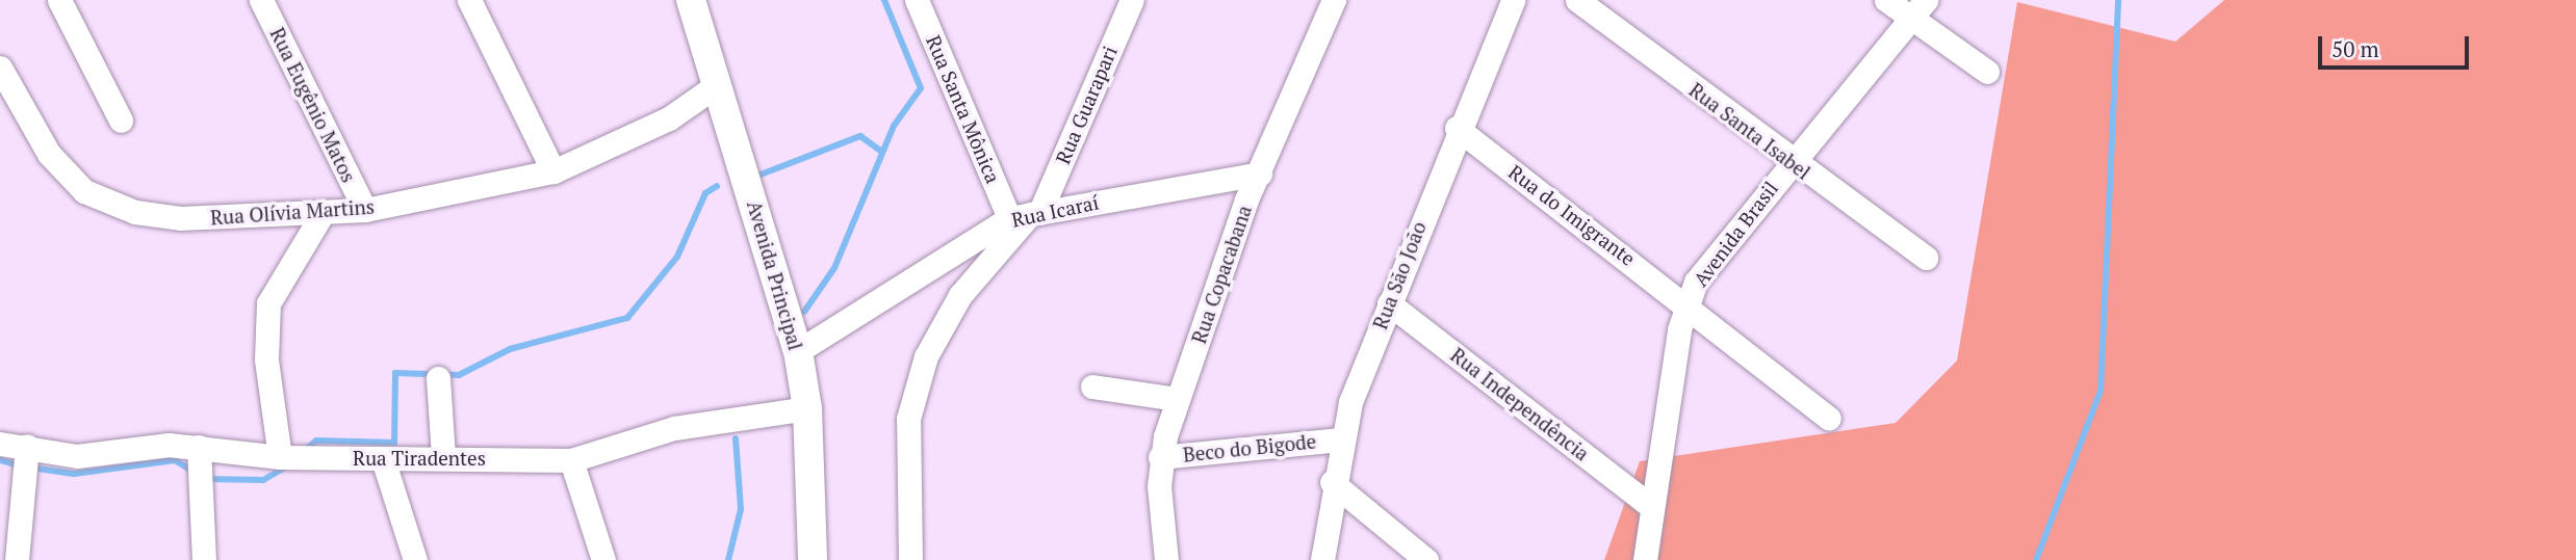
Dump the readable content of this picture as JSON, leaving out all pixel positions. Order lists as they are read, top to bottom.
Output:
{
  "streets": {
    "street": [
      "Rua Eugênio Matos",
      "Rua Guarapari",
      "Rua Santa Mônica",
      "Rua Santa Isabel",
      "Rua Icaraí",
      "Rua Olívia Martins",
      "Rua do Imigrante",
      "Avenida Brasil",
      "Rua Copacabana",
      "Avenida Principal",
      "Rua São João",
      "Rua Independência",
      "Beco do Bigode",
      "Rua Tiradentes"
    ]
  },
  "crossings": [
    ["Rua Eugênio Matos", "Rua Olívia Martins"],
    ["Rua Guarapari", "Rua Santa Mônica"],
    ["Rua Guarapari", "Rua Icaraí"],
    ["Rua Santa Mônica", "Rua Icaraí"],
    ["Rua Santa Isabel", "Avenida Brasil"],
    ["Rua Icaraí", "Rua Copacabana"],
    ["Rua Icaraí", "Avenida Principal"],
    ["Rua Olívia Martins", "Avenida Principal"],
    ["Rua do Imigrante", "Avenida Brasil"],
    ["Rua do Imigrante", "Rua São João"],
    ["Avenida Brasil", "Rua Independência"],
    ["Rua Copacabana", "Beco do Bigode"],
    ["Avenida Principal", "Rua Tiradentes"],
    ["Rua São João", "Rua Independência"],
    ["Rua São João", "Beco do Bigode"]
  ],
  "scale_bar": "50 m"
}
